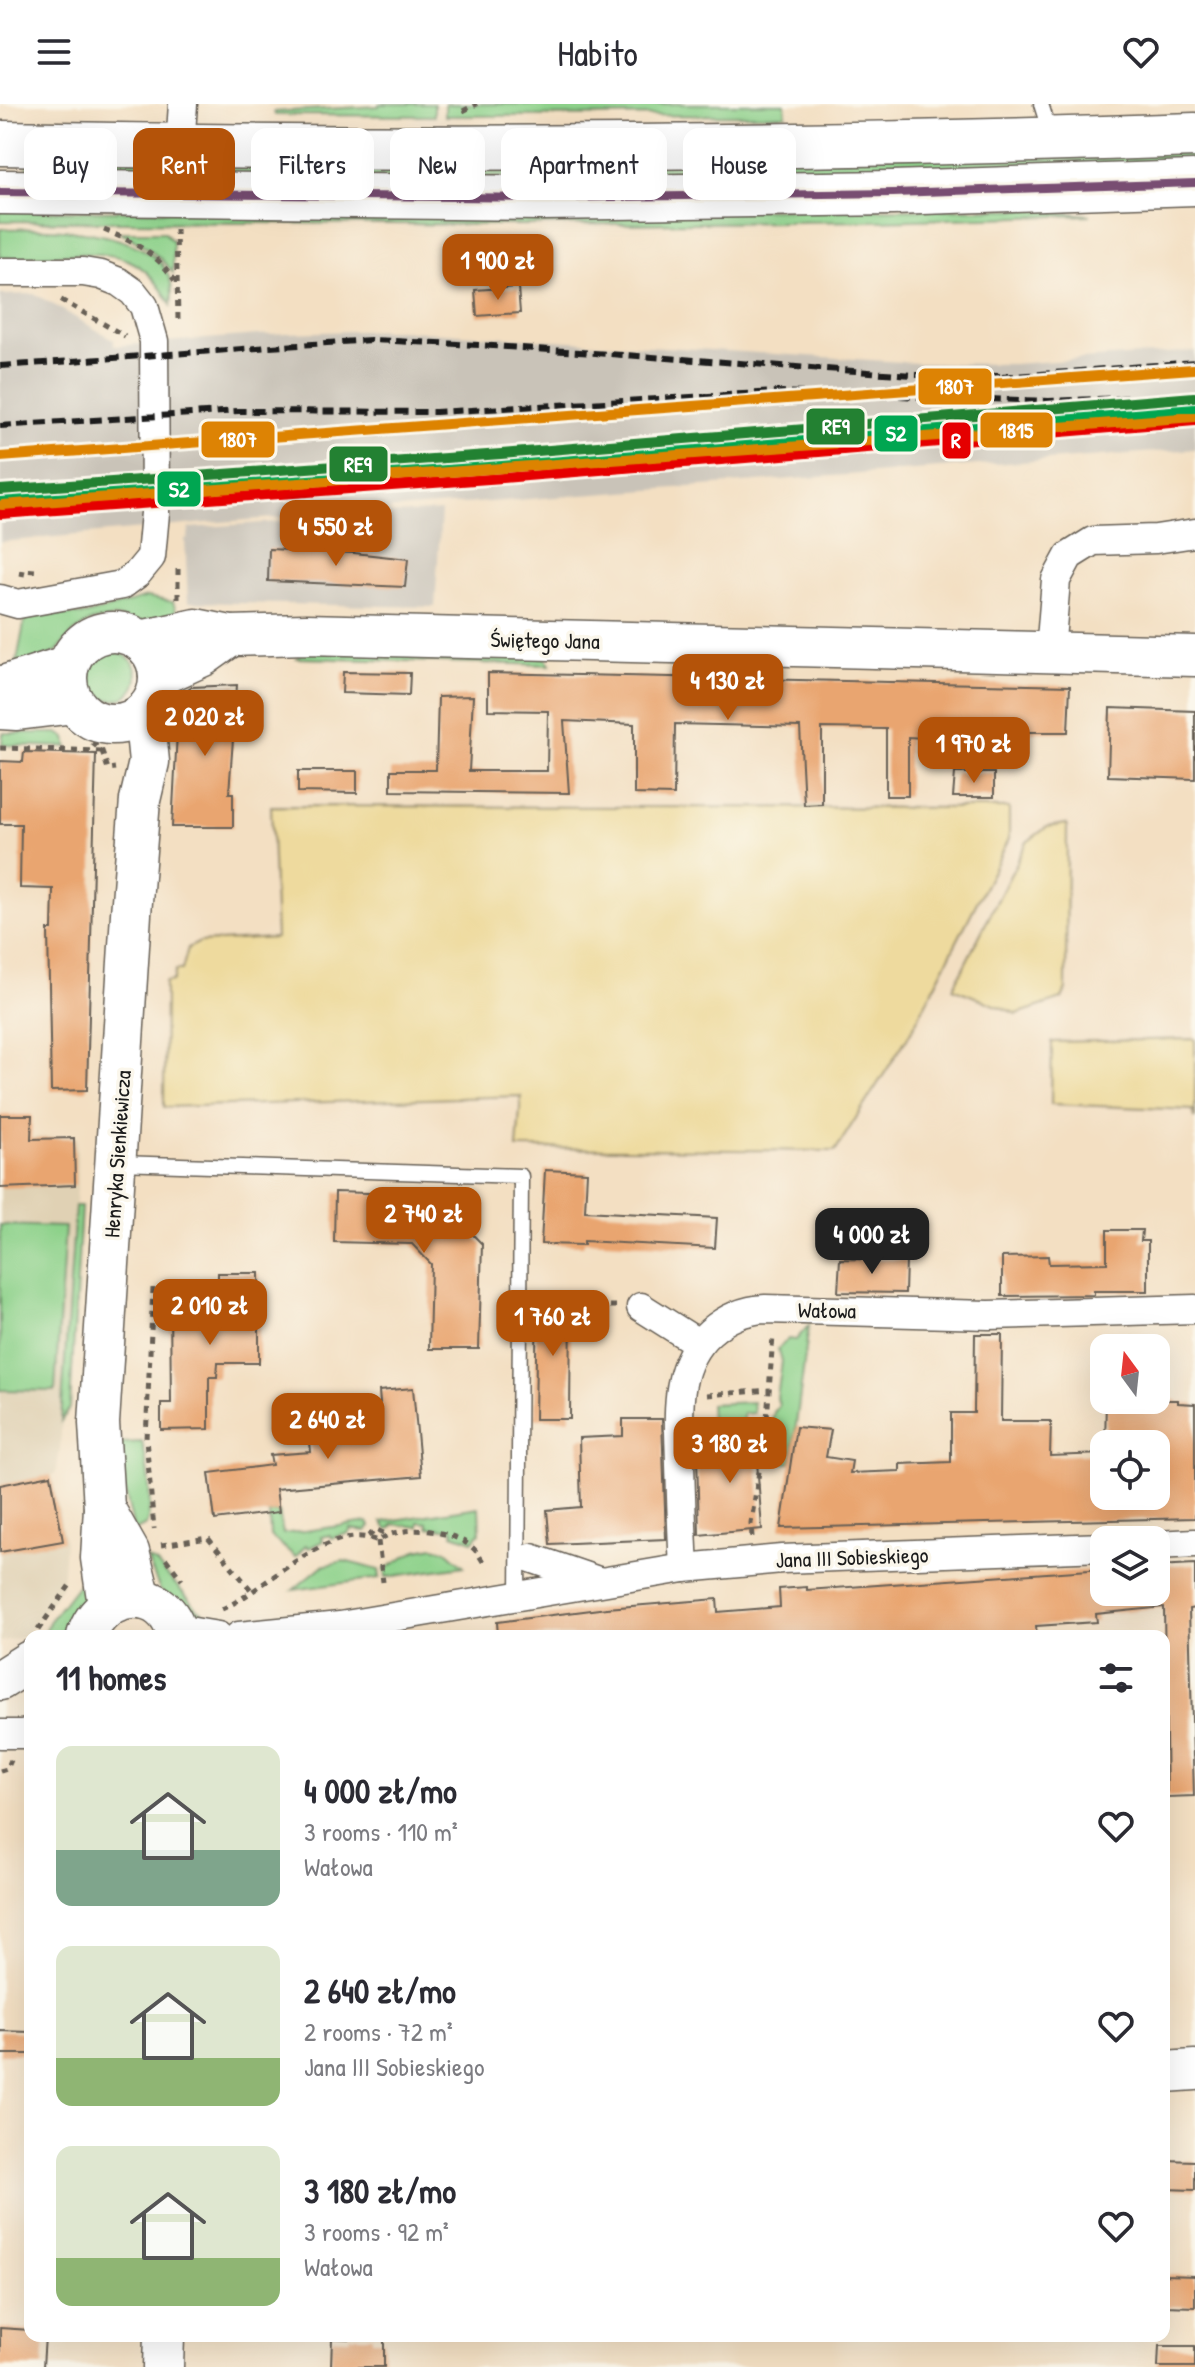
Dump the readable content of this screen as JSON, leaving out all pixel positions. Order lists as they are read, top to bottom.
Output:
{
  "streets": {
    "street": [
      "Świętego Jana",
      "Henryka Sienkiewicza",
      "Wałowa",
      "Jana III Sobieskiego"
    ]
  },
  "lines": [
    "transit line 1807",
    "transit line RE9",
    "transit line S2",
    "transit line 1815",
    "transit line R"
  ],
  "north": "top",
  "page": {
    "header": "Habito",
    "chip": [
      "Buy",
      "Rent",
      "Filters",
      "New",
      "Apartment",
      "House"
    ],
    "price": [
      "1 900 zł",
      "4 550 zł",
      "4 130 zł",
      "2 020 zł",
      "1 970 zł",
      "2 740 zł",
      "4 000 zł",
      "2 010 zł",
      "1 760 zł",
      "2 640 zł",
      "3 180 zł"
    ],
    "heading": "11 homes",
    "list": [
      {
        "name": "4 000 zł/mo",
        "note": "3 rooms · 110 m² · Wałowa"
      },
      {
        "name": "2 640 zł/mo",
        "note": "2 rooms · 72 m² · Jana III Sobieskiego"
      },
      {
        "name": "3 180 zł/mo",
        "note": "3 rooms · 92 m² · Wałowa"
      }
    ]
  }
}
